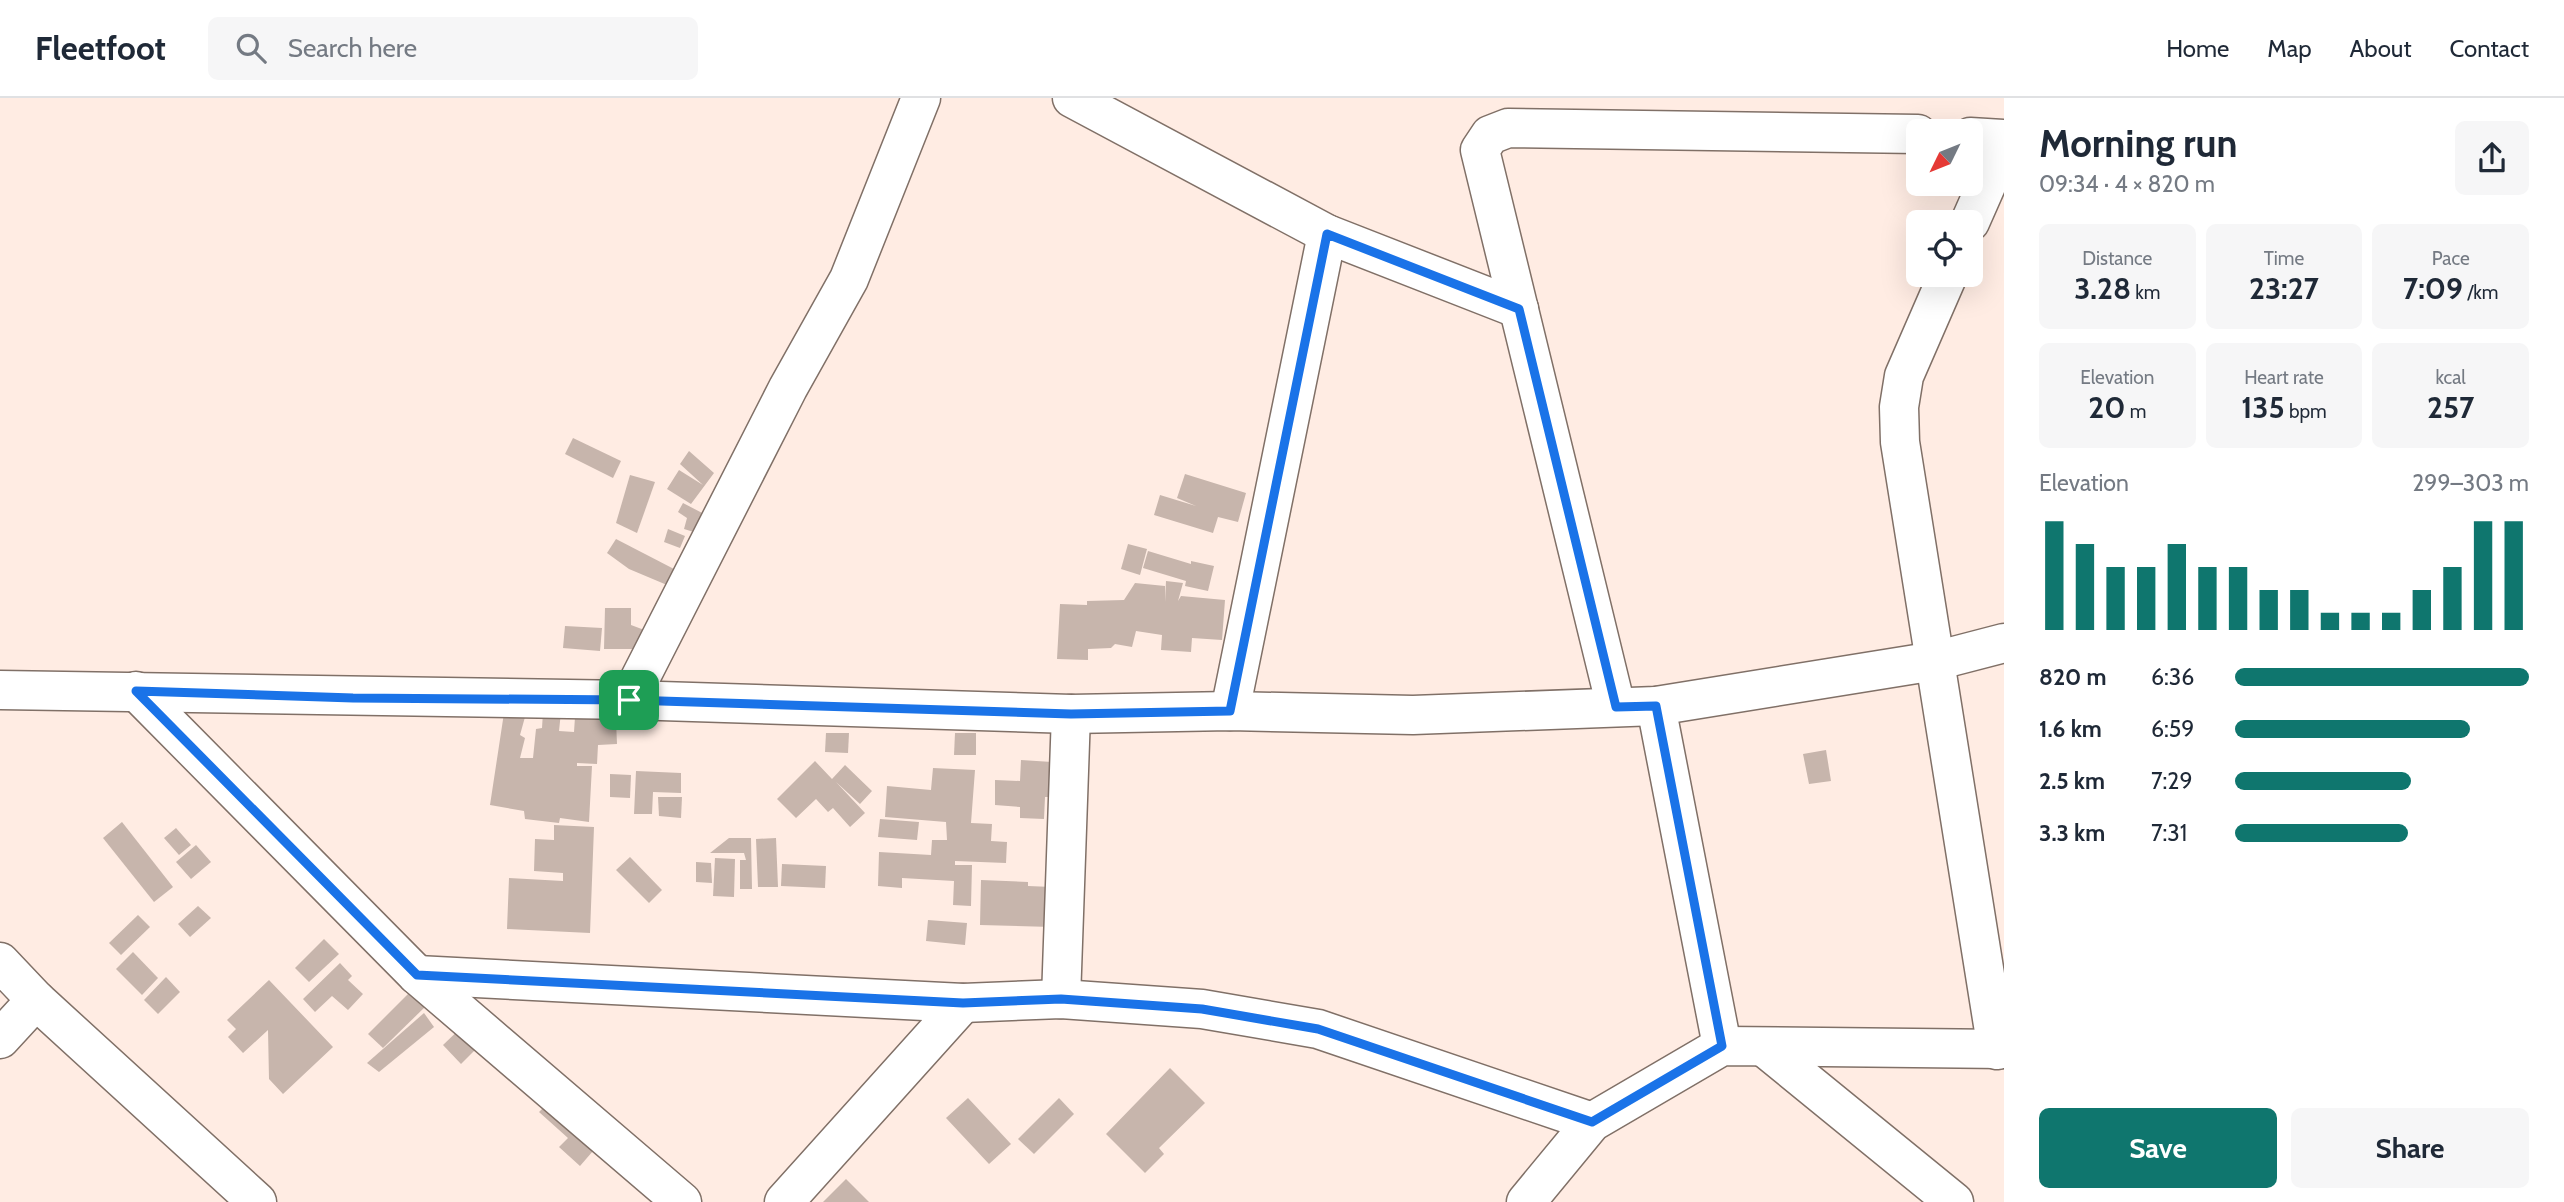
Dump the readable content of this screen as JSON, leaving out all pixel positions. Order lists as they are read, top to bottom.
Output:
{
  "north": "bottom left",
  "page": {
    "header": "Fleetfoot",
    "search": "Search here",
    "nav": [
      "Home",
      "Map",
      "About",
      "Contact"
    ],
    "heading": ["Morning run", "09:34 · 4 × 820 m"],
    "stats": [
      ["Distance", "3.28 km"],
      ["Time", "23:27"],
      ["Pace", "7:09 /km"],
      ["Elevation", "20 m"],
      ["Heart rate", "135 bpm"],
      ["kcal", "257"]
    ],
    "chart": ["Elevation", "299–303 m"],
    "list": [
      {
        "name": "820 m",
        "note": "6:36"
      },
      {
        "name": "1.6 km",
        "note": "6:59"
      },
      {
        "name": "2.5 km",
        "note": "7:29"
      },
      {
        "name": "3.3 km",
        "note": "7:31"
      }
    ],
    "buttons": ["Save", "Share"]
  }
}
